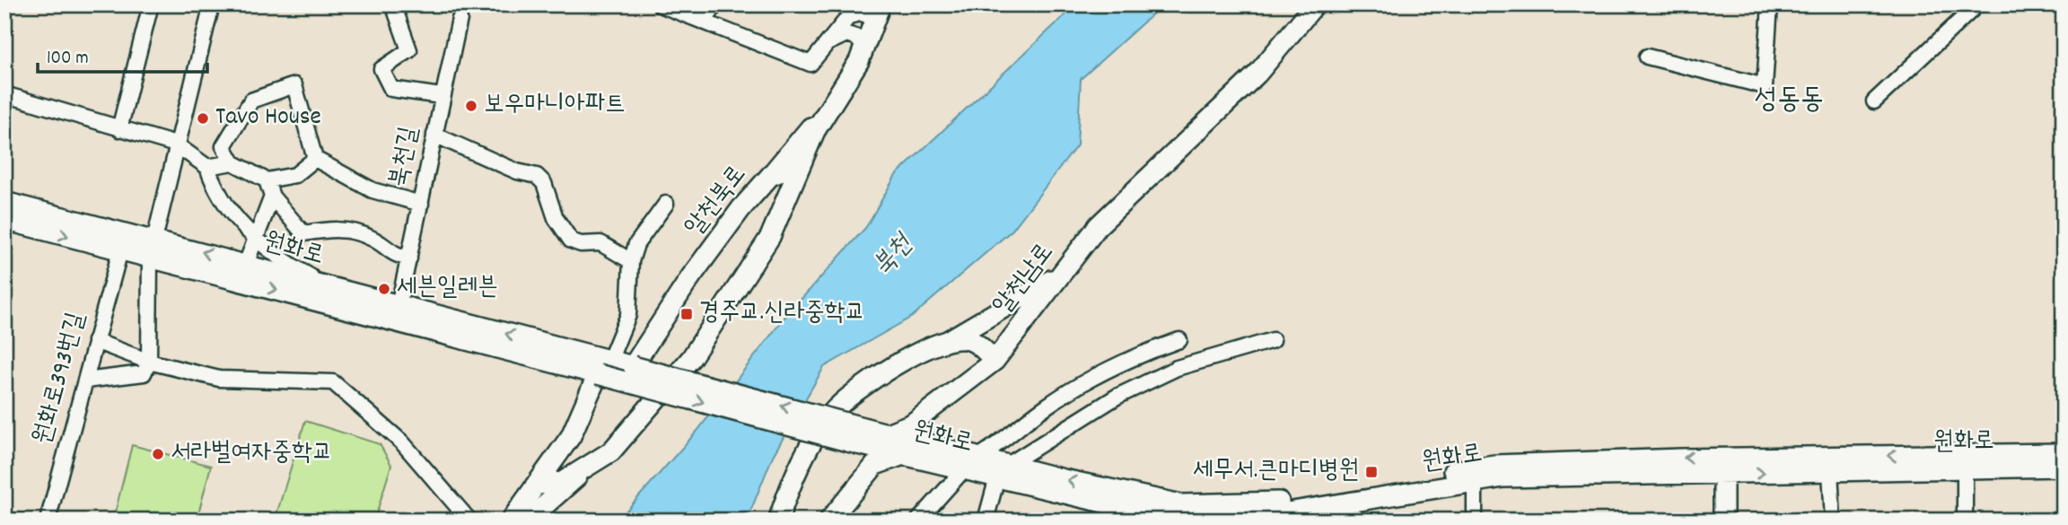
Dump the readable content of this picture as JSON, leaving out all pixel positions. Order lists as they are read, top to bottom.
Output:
{
  "streets": {
    "main road": ["알천북로", "원화로", "알천남로"],
    "street": ["북천길", "원화로393번길"]
  },
  "crossings": [
    ["북천길", "원화로"],
    ["원화로", "알천남로"],
    ["원화로", "원화로393번길"]
  ],
  "districts": ["성동동"],
  "water": ["북천"],
  "places": {
    "other": [
      "보우마니아파트",
      "Tavo House",
      "세븐일레븐",
      "서라벌여자중학교"
    ],
    "transit": ["경주교.신라중학교", "세무서.큰마디병원"]
  },
  "scale_bar": "100 m"
}
